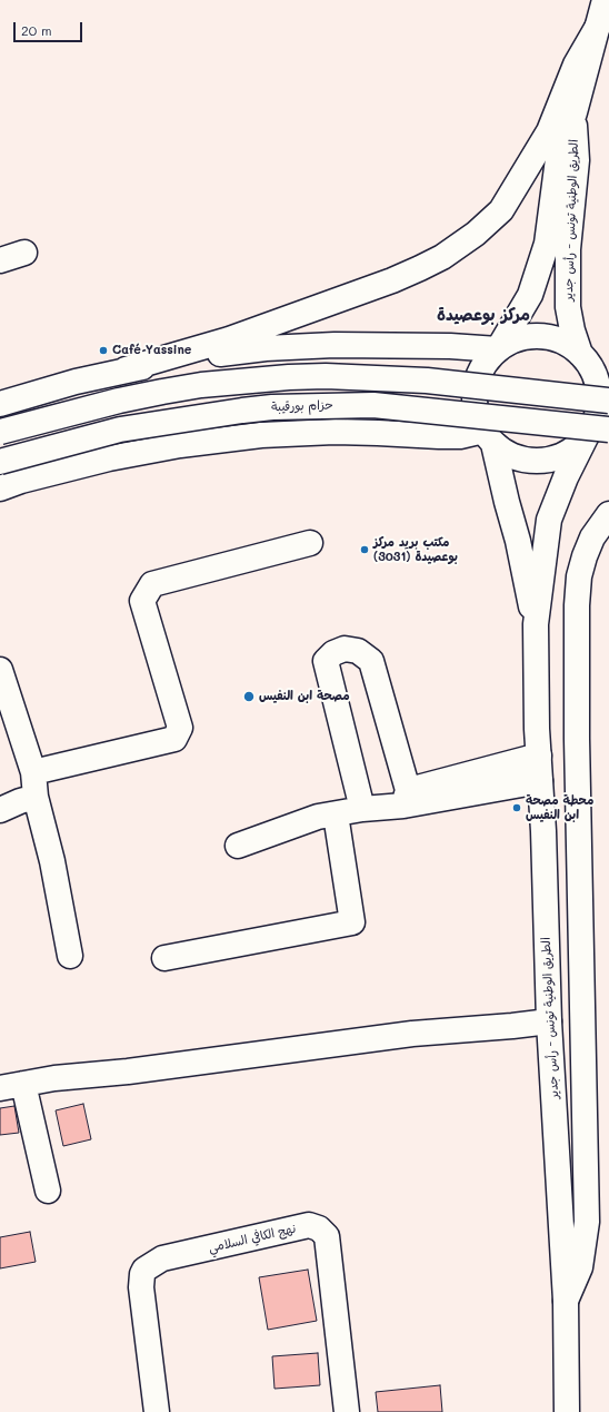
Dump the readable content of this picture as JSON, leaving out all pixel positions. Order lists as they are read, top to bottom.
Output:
{
  "streets": {
    "main road": ["الطريق الوطنية تونس - رأس جدير", "حزام بورقيبة", "نهج الكافي السلامي"]
  },
  "districts": ["مركز بوعصيدة"],
  "places": [
    "Café Yassine",
    "مكتب بريد مركز بوعصيدة (3031)",
    "مصحة ابن النفيس",
    "محطة مصحة ابن النفيس"
  ],
  "scale_bar": "20 m"
}
